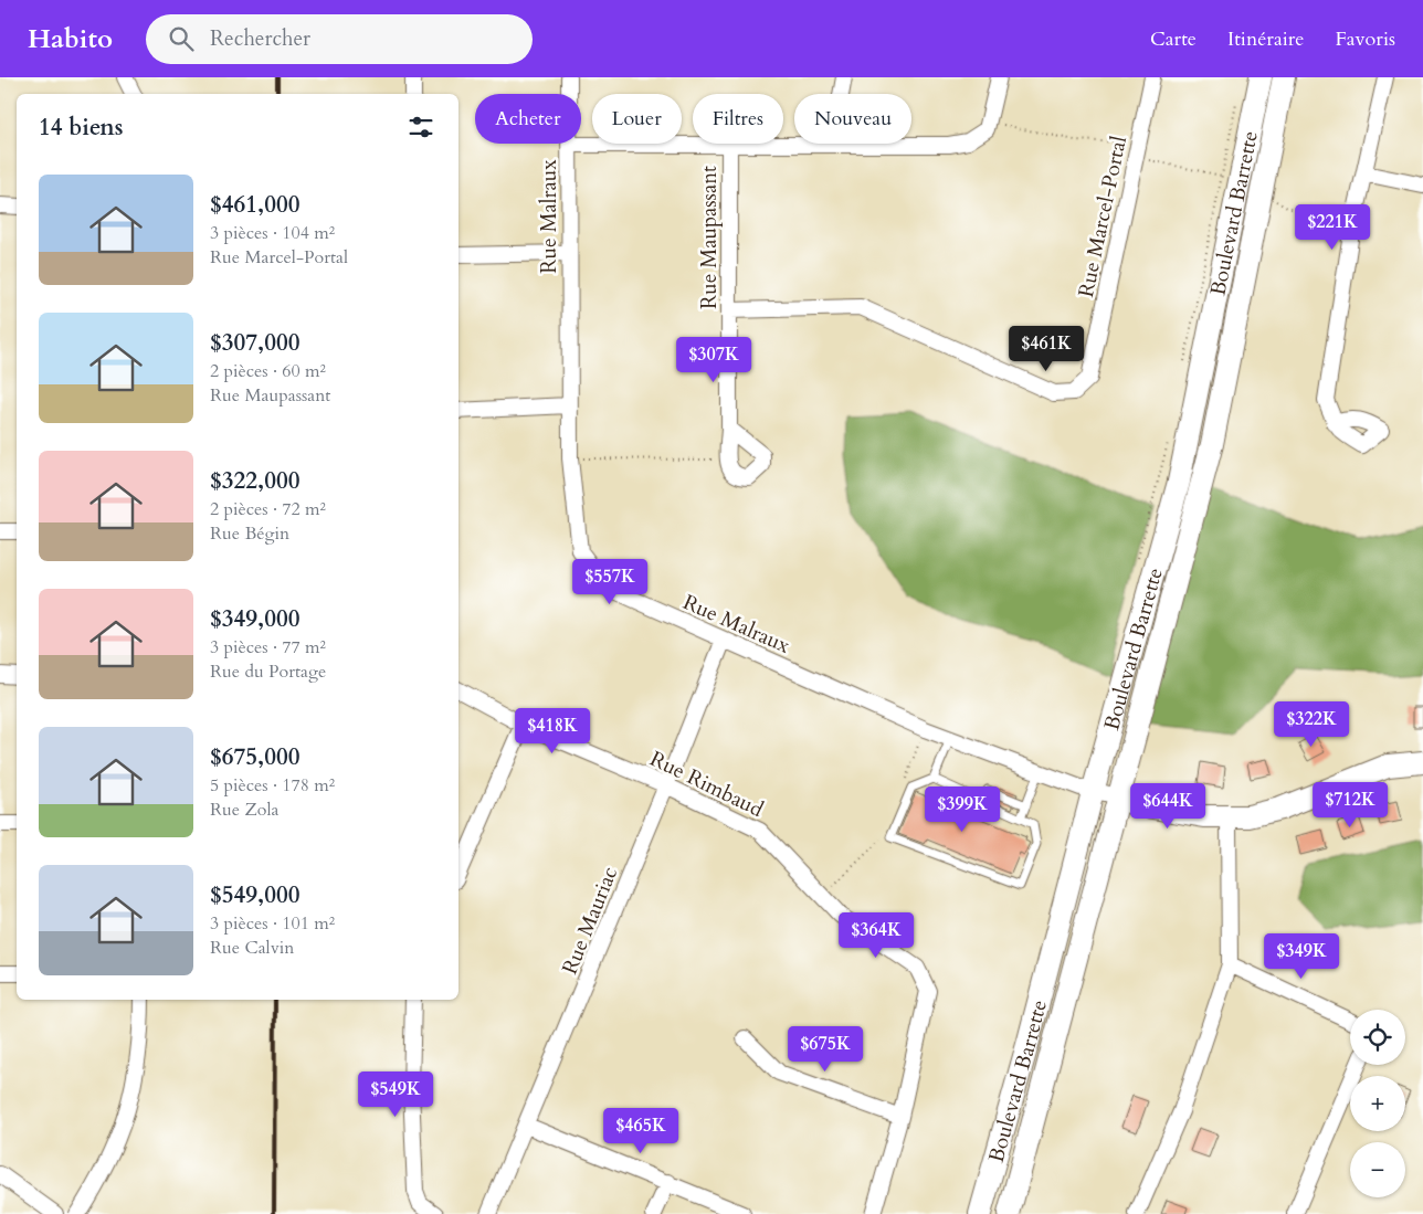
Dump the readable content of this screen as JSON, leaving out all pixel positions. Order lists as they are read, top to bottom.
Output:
{
  "streets": {
    "main road": ["Boulevard Barrette"],
    "street": [
      "Rue Malraux",
      "Rue Marcel-Portal",
      "Rue Maupassant",
      "Rue Rimbaud",
      "Rue Mauriac"
    ]
  },
  "crossings": [
    ["Boulevard Barrette", "Rue Malraux"],
    ["Rue Malraux", "Rue Mauriac"],
    ["Rue Marcel-Portal", "Rue Maupassant"],
    ["Rue Rimbaud", "Rue Mauriac"]
  ],
  "page": {
    "header": "Habito",
    "search": "Rechercher",
    "nav": ["Carte", "Itinéraire", "Favoris"],
    "chip": [
      "Acheter",
      "Louer",
      "Filtres",
      "Nouveau"
    ],
    "heading": "14 biens",
    "list": [
      {
        "name": "$461,000",
        "note": "3 pièces · 104 m² · Rue Marcel-Portal"
      },
      {
        "name": "$307,000",
        "note": "2 pièces · 60 m² · Rue Maupassant"
      },
      {
        "name": "$322,000",
        "note": "2 pièces · 72 m² · Rue Bégin"
      },
      {
        "name": "$349,000",
        "note": "3 pièces · 77 m² · Rue du Portage"
      },
      {
        "name": "$675,000",
        "note": "5 pièces · 178 m² · Rue Zola"
      },
      {
        "name": "$549,000",
        "note": "3 pièces · 101 m² · Rue Calvin"
      }
    ],
    "price": [
      "$221K",
      "$461K",
      "$307K",
      "$557K",
      "$322K",
      "$418K",
      "$712K",
      "$644K",
      "$399K",
      "$364K",
      "$349K",
      "$675K",
      "$549K",
      "$465K"
    ],
    "map_buttons": ["+", "−"]
  }
}
